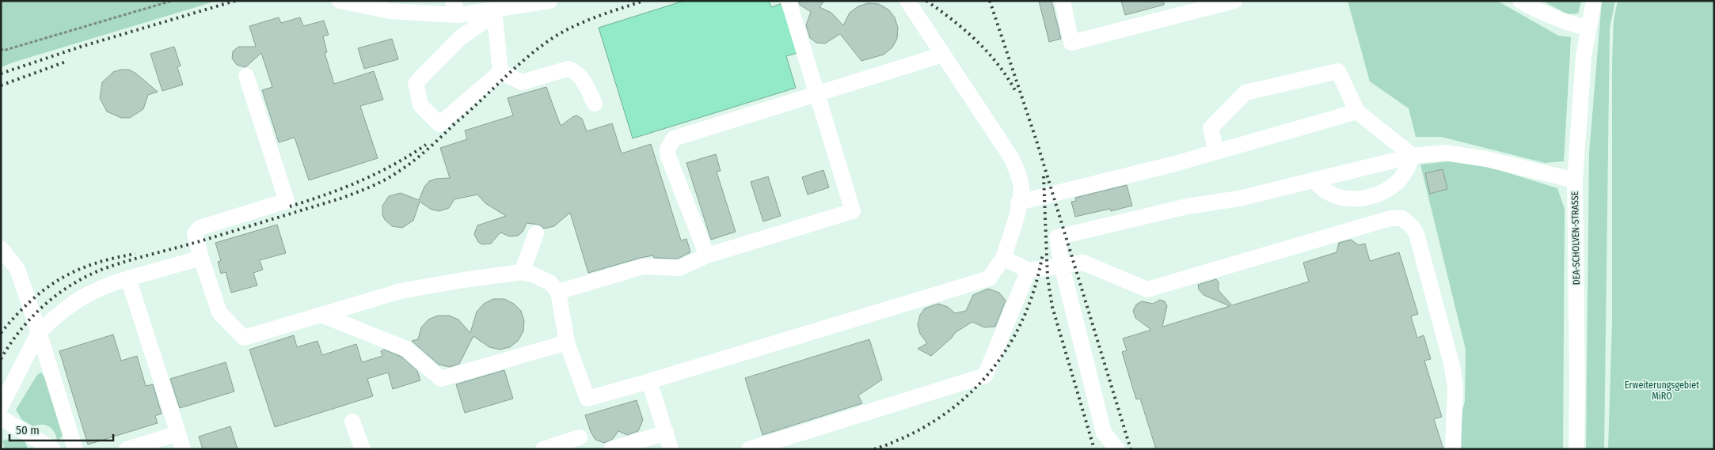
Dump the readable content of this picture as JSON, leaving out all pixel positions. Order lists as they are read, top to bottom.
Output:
{
  "streets": {
    "street": ["DEA-SCHOLVEN-STRASSE"]
  },
  "parks": ["Erweiterungsgebiet MiRO"],
  "scale_bar": "50 m"
}
